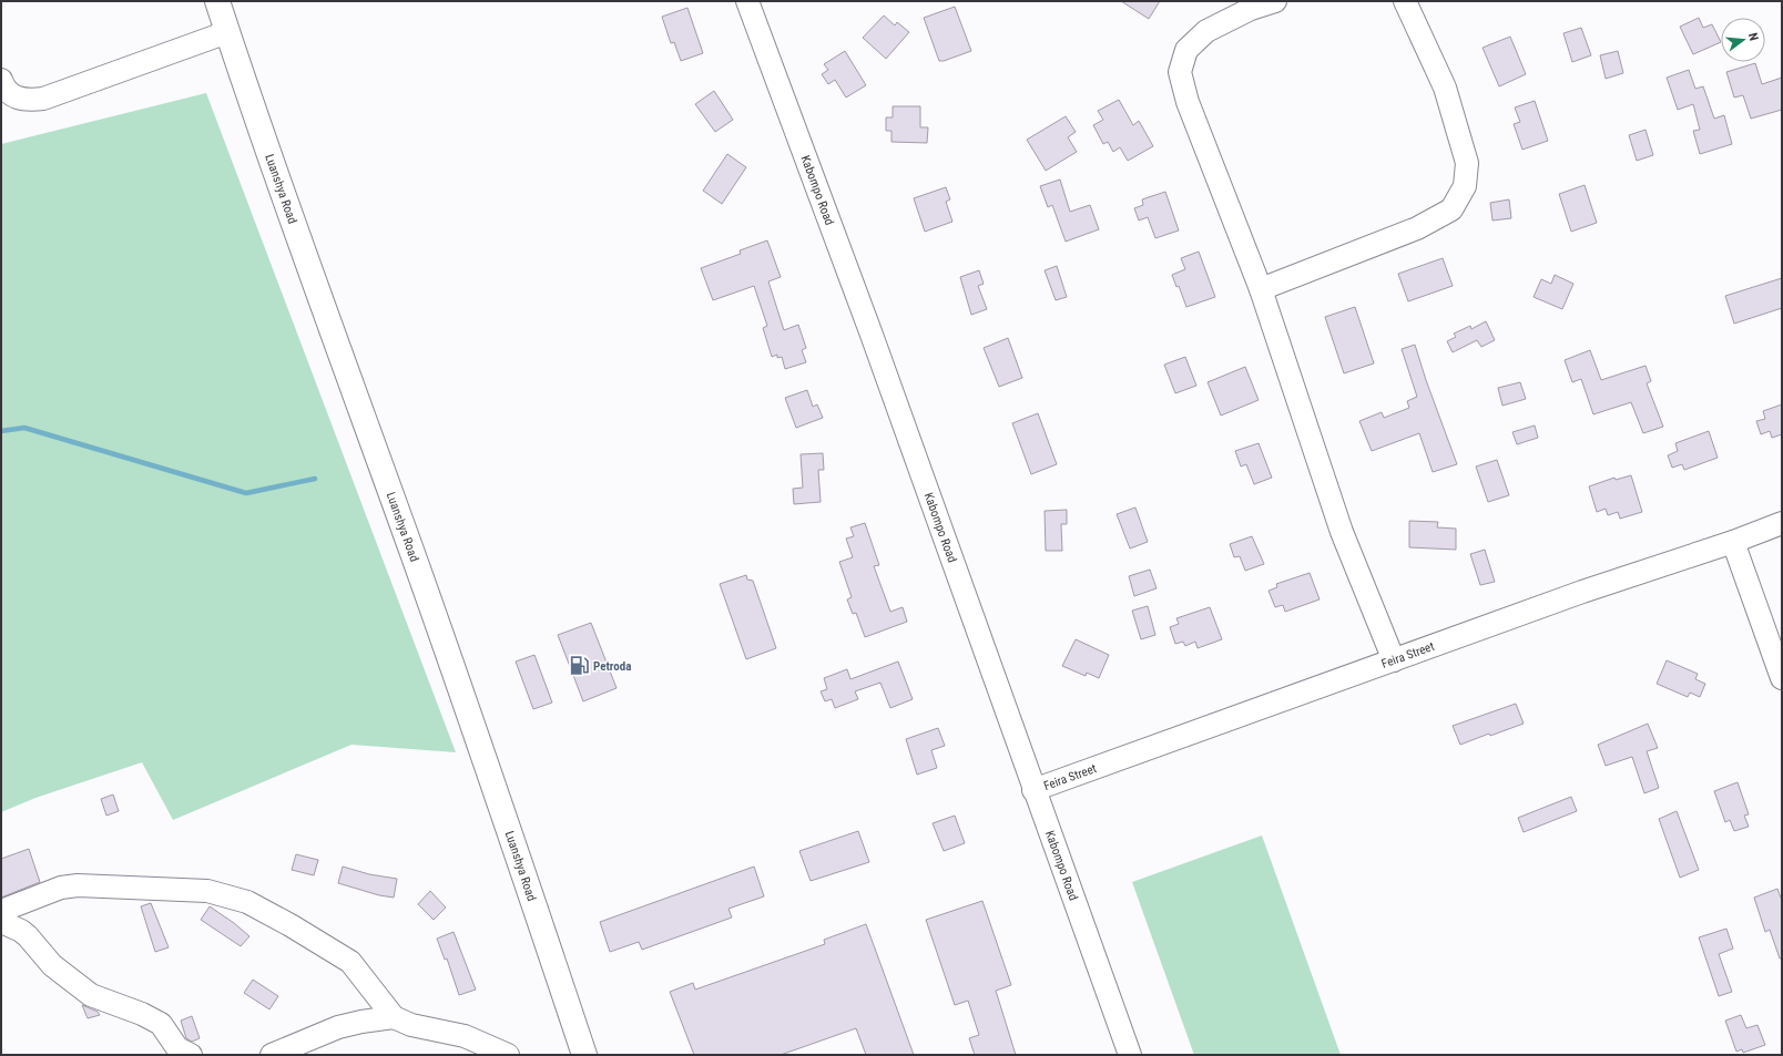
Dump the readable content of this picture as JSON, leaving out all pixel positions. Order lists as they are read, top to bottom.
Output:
{
  "streets": {
    "highway": ["Luanshya Road"],
    "street": ["Kabompo Road", "Feira Street"]
  },
  "crossings": [
    ["Kabompo Road", "Feira Street"]
  ],
  "places": {
    "fuel station": ["Petroda"]
  },
  "north": "right"
}
